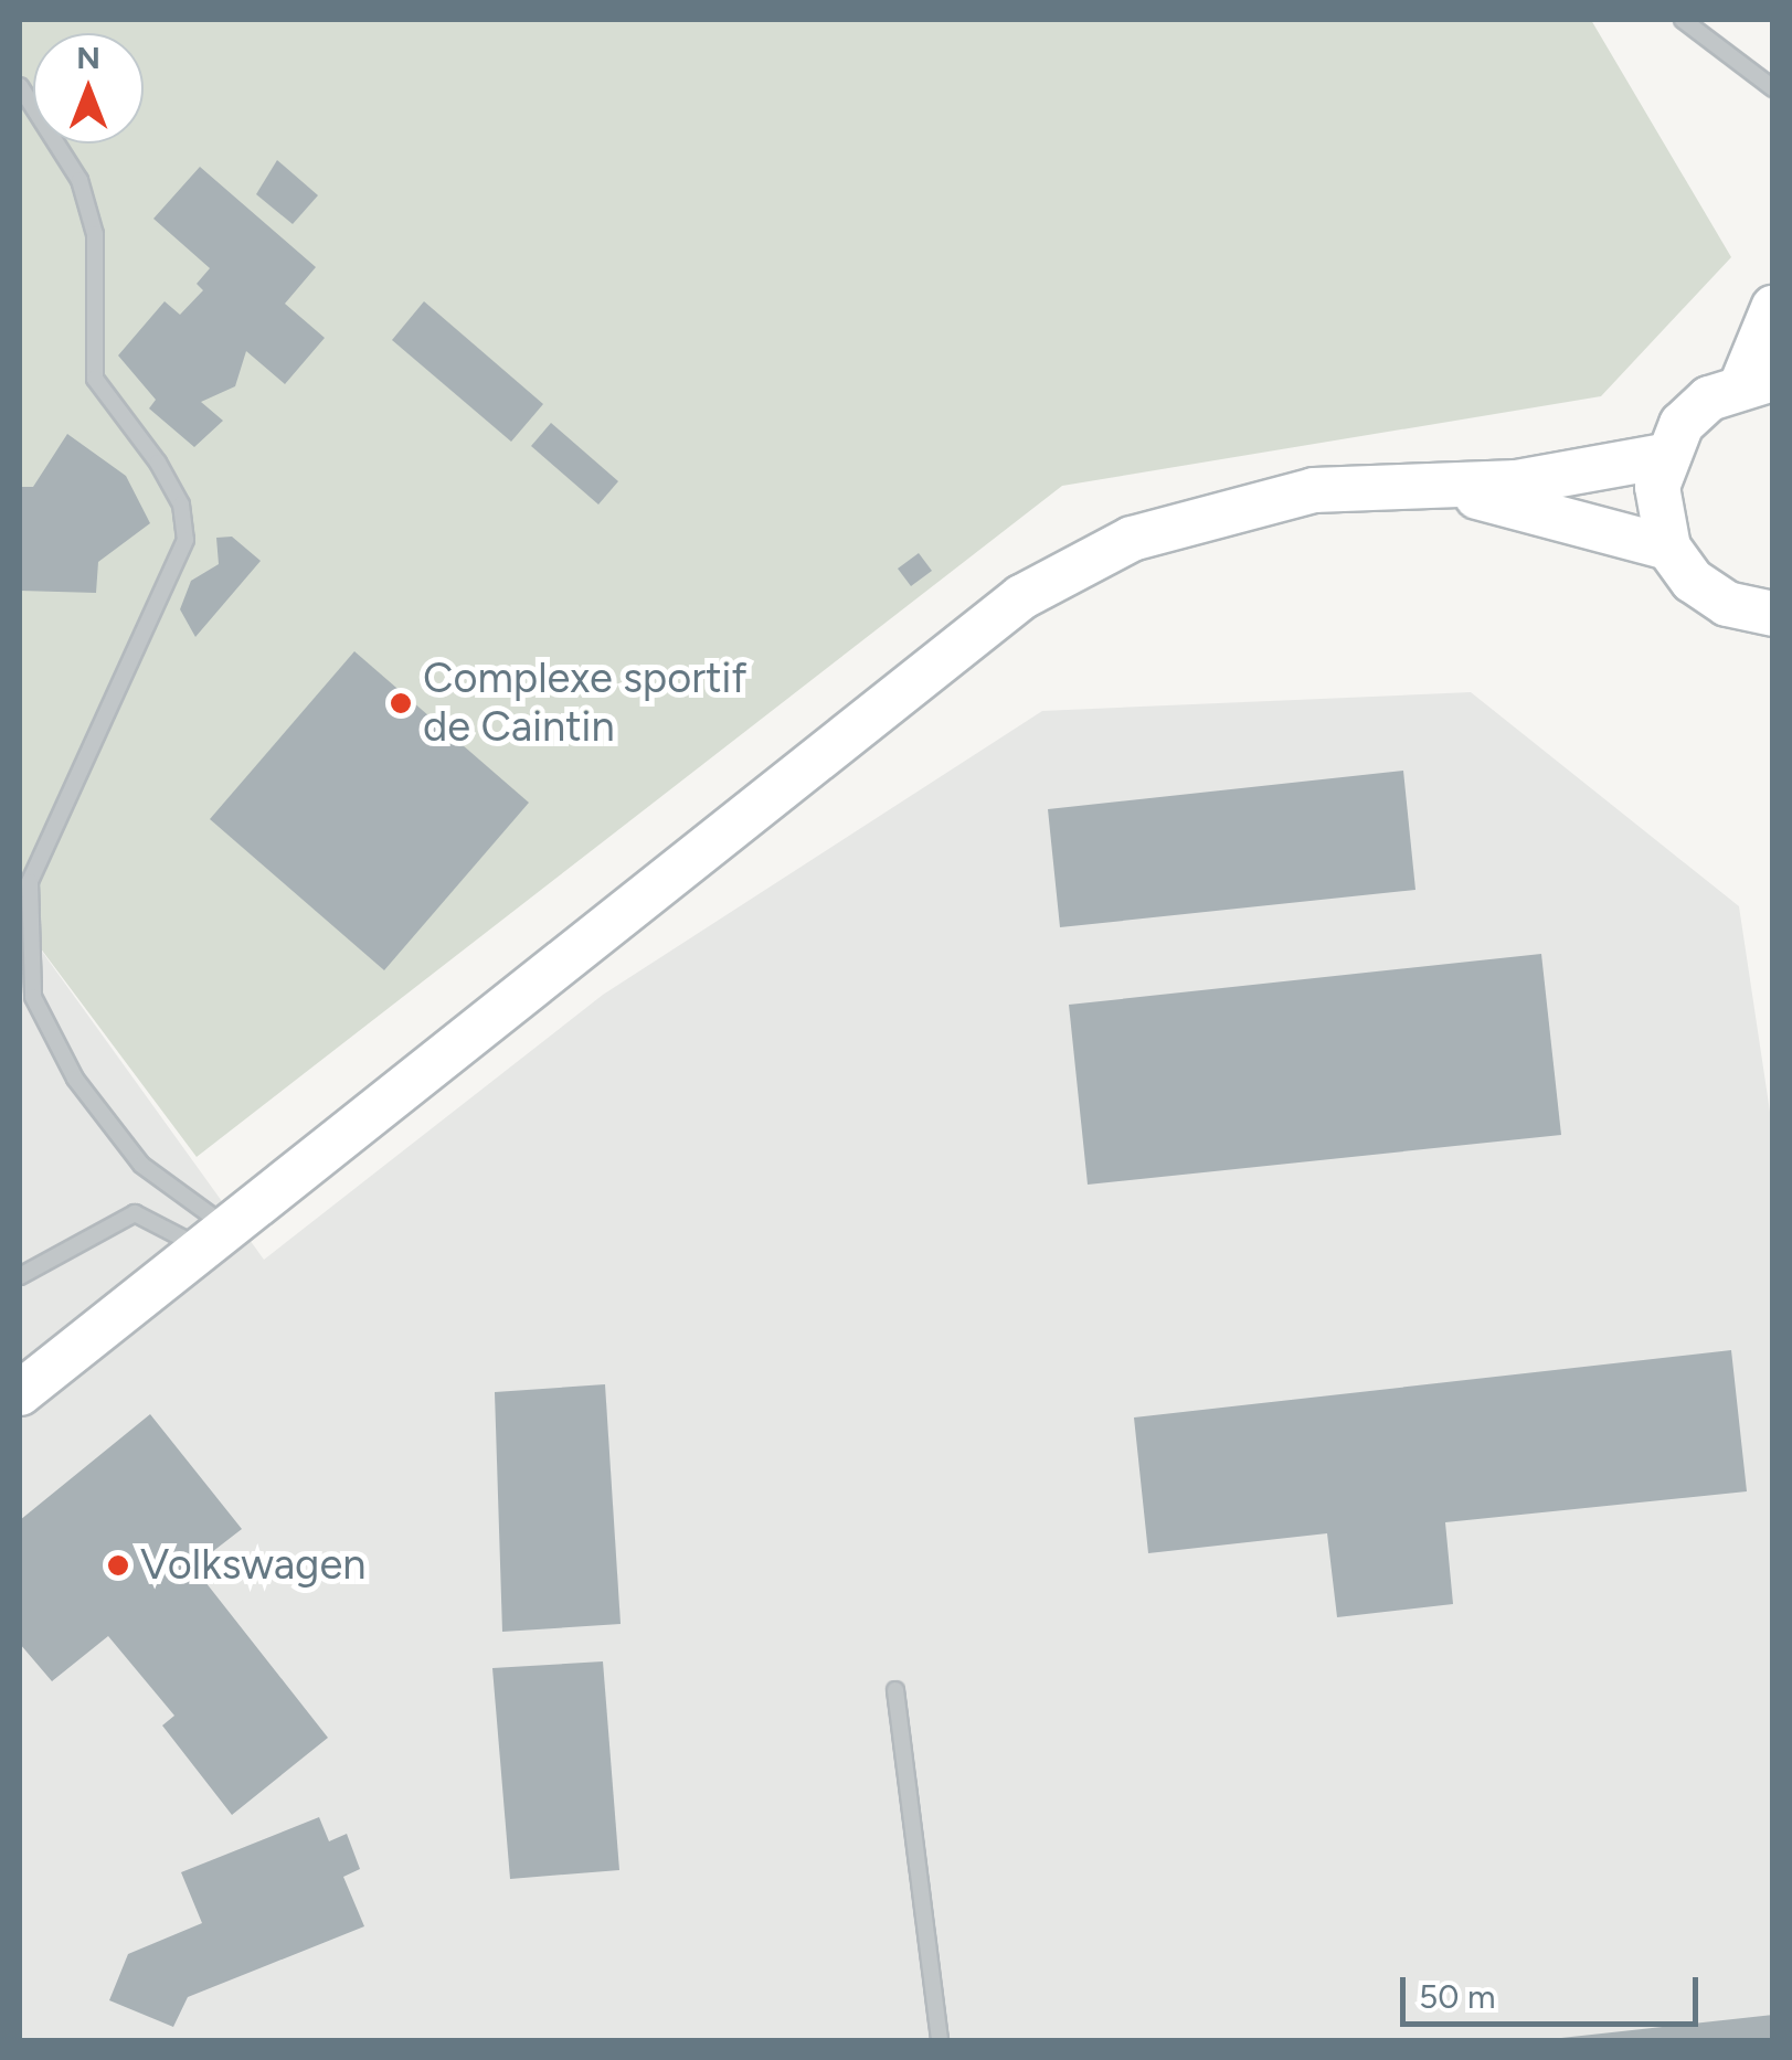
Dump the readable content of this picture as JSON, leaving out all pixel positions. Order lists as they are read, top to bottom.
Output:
{
  "places": ["Complexe sportif de Caintin", "Volkswagen"],
  "scale_bar": "50 m",
  "north": "top"
}
